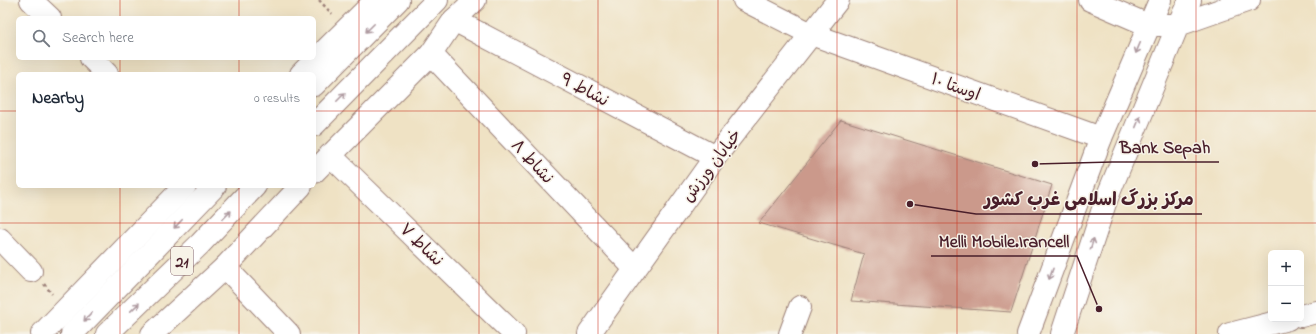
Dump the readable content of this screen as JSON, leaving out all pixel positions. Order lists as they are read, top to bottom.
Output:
{
  "streets": {
    "street": [
      "اوستا ۱۰",
      "نشاط ۹",
      "نشاط ۸",
      "خیابان ورزش",
      "نشاط ۷",
      "21"
    ]
  },
  "crossings": [
    ["اوستا ۱۰", "خیابان ورزش"],
    ["نشاط ۹", "خیابان ورزش"],
    ["نشاط ۸", "خیابان ورزش"]
  ],
  "places": ["Bank Sepah", "مرکز بزرگ اسلامی غرب کشور", "Melli Mobile.Irancell"],
  "page": {
    "search": "Search here",
    "heading": ["Nearby", "0 results"],
    "map_buttons": ["+", "−"]
  }
}
